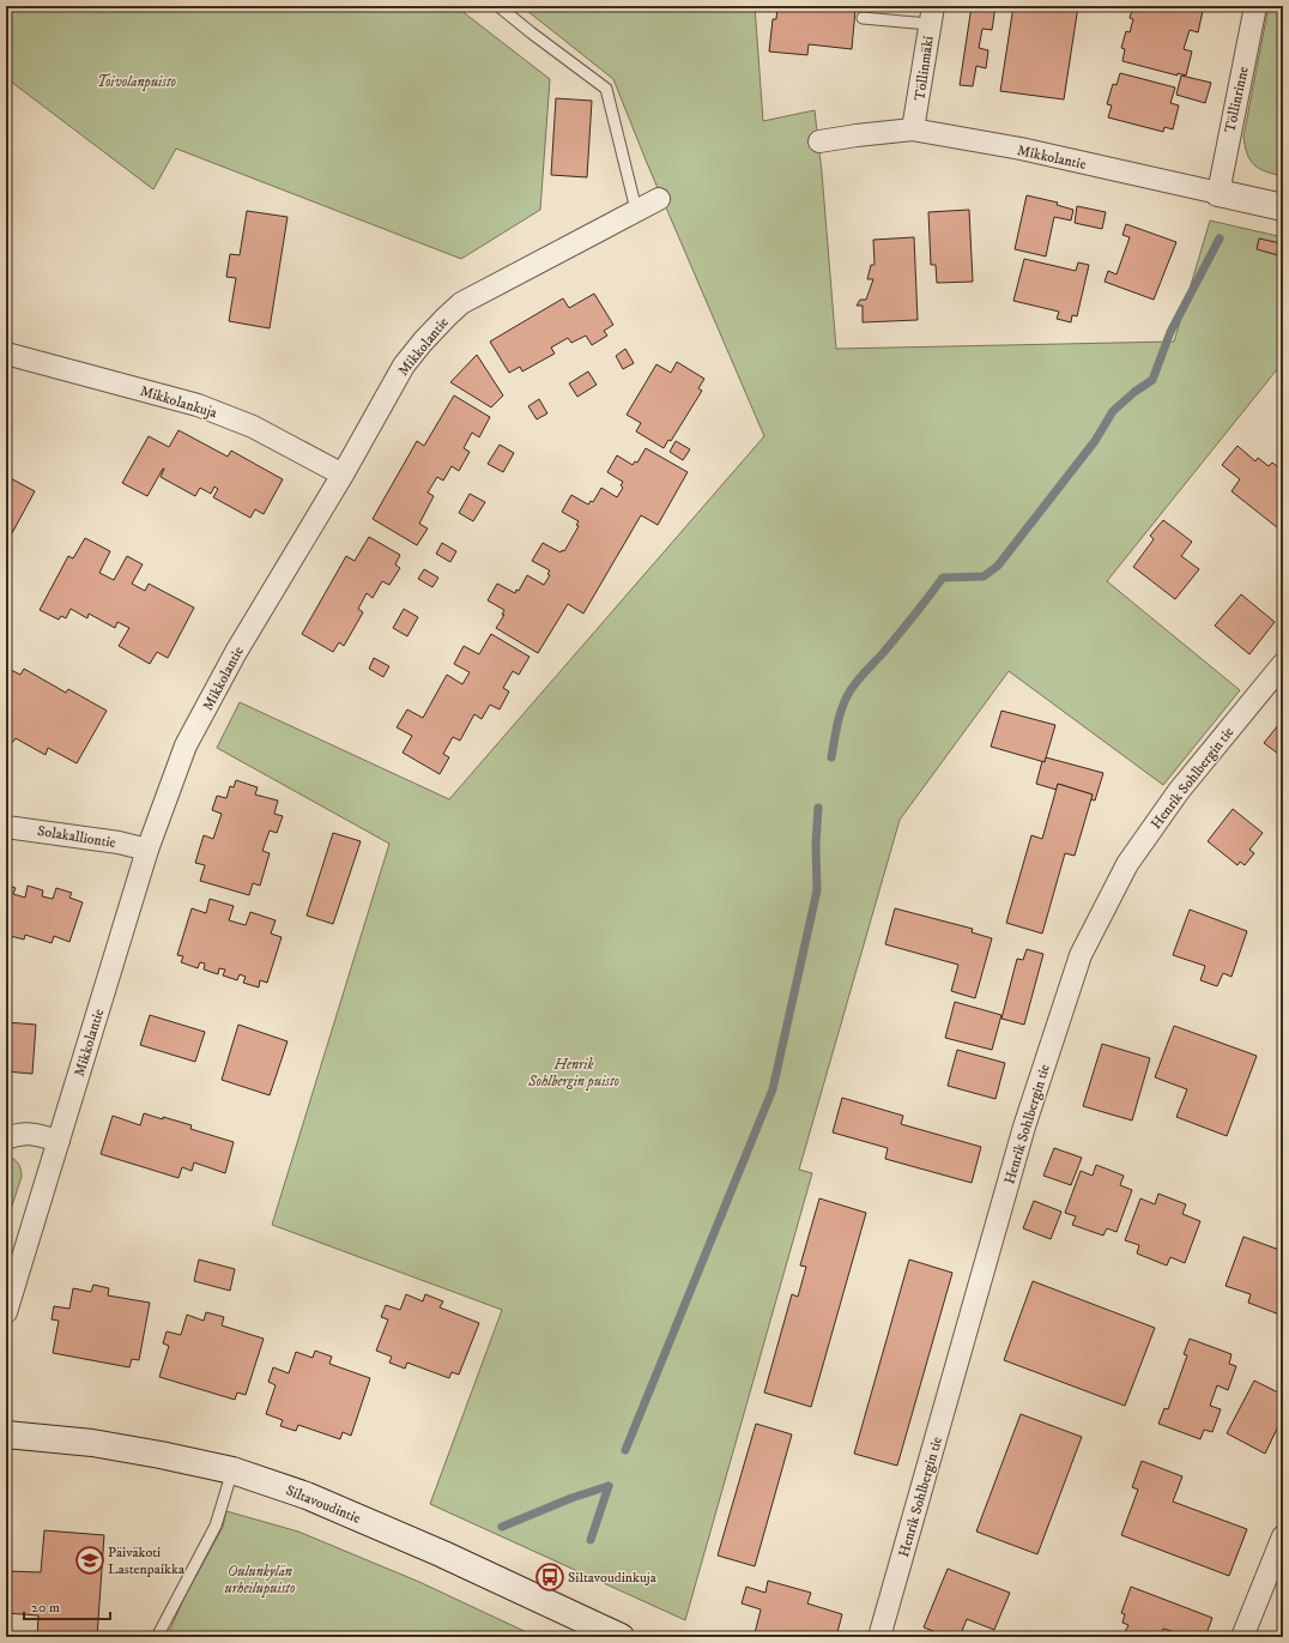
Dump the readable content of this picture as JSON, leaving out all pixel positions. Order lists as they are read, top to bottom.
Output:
{
  "streets": {
    "main road": ["Mikkolantie", "Siltavoudintie"],
    "street": [
      "Töllinmäki",
      "Töllinrinne",
      "Mikkolankuja",
      "Henrik Sohlbergin tie",
      "Solakalliontie"
    ]
  },
  "crossings": [
    ["Töllinmäki", "Mikkolantie"],
    ["Töllinrinne", "Mikkolantie"],
    ["Mikkolantie", "Mikkolankuja"],
    ["Mikkolantie", "Solakalliontie"]
  ],
  "parks": ["Toivolanpuisto", "Henrik Sohlbergin puisto", "Oulunkylän urheilupuisto"],
  "places": {
    "school or university": ["Päiväkoti Lastenpaikka"],
    "bus stop": ["Siltavoudinkuja"]
  },
  "scale_bar": "20 m"
}
